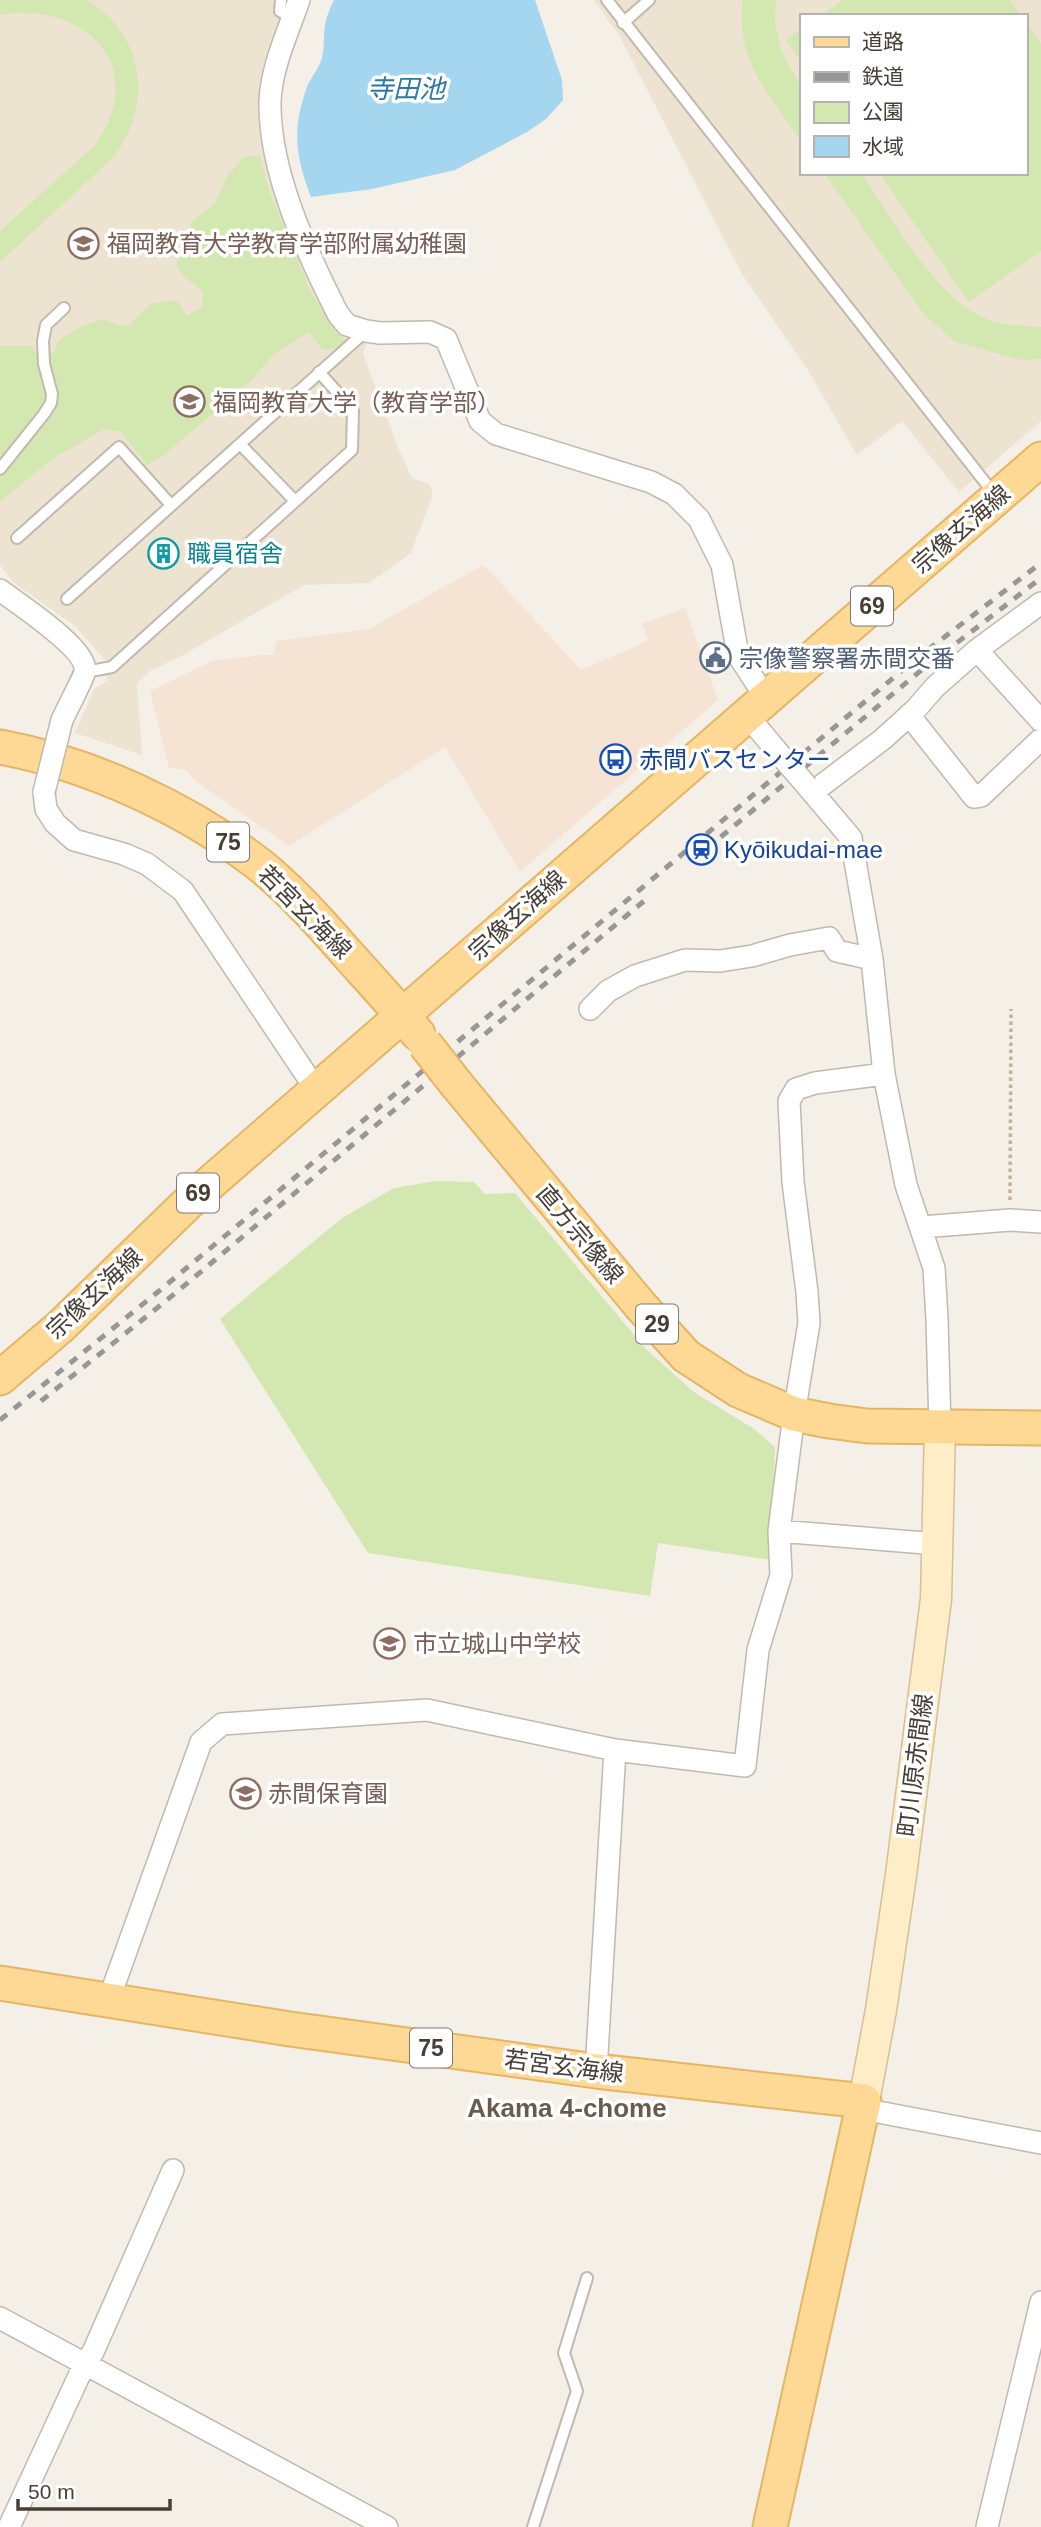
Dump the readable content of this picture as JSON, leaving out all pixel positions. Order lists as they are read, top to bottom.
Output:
{
  "streets": {
    "main road": [
      "宗像玄海線",
      "69",
      "75",
      "若宮玄海線",
      "直方宗像線",
      "29",
      "町川原赤間線"
    ]
  },
  "crossings": [
    ["宗像玄海線", "若宮玄海線"],
    ["宗像玄海線", "直方宗像線"],
    ["若宮玄海線", "直方宗像線"],
    ["若宮玄海線", "町川原赤間線"],
    ["直方宗像線", "町川原赤間線"]
  ],
  "districts": ["Akama 4-chome"],
  "water": ["寺田池"],
  "places": {
    "school or university": [
      "福岡教育大学教育学部附属幼稚園",
      "福岡教育大学（教育学部）",
      "市立城山中学校",
      "赤間保育園"
    ],
    "building": ["職員宿舎"],
    "public building": ["宗像警察署赤間交番"],
    "bus stop": ["赤間バスセンター"],
    "station": ["Kyōikudai-mae"]
  },
  "legend": [
    "道路",
    "鉄道",
    "公園",
    "水域"
  ],
  "scale_bar": "50 m"
}
